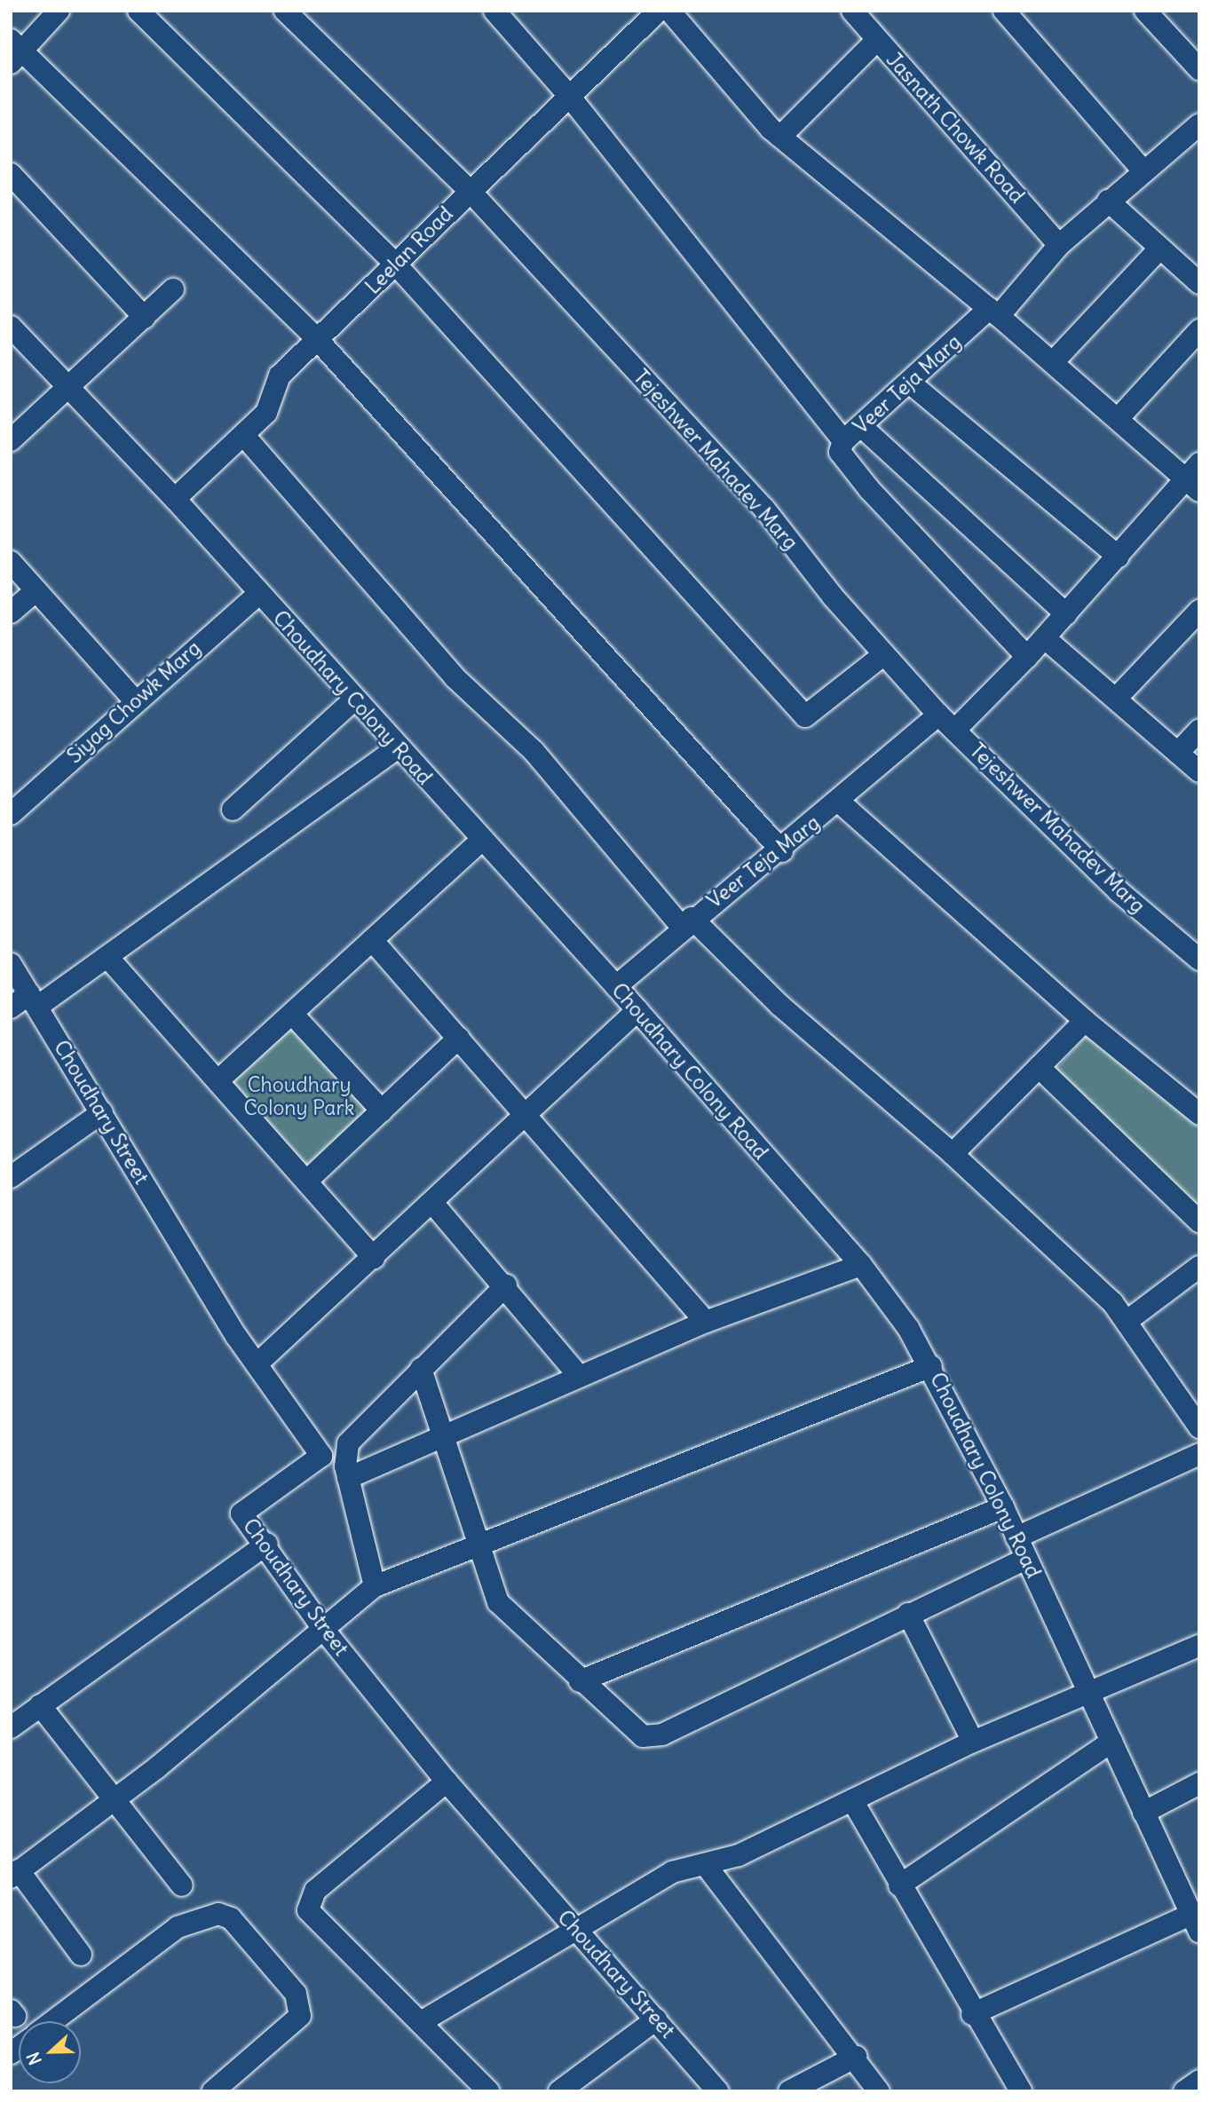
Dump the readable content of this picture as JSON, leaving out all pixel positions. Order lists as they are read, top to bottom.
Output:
{
  "streets": {
    "street": [
      "Jasnath Chowk Road",
      "Leelan Road",
      "Veer Teja Marg",
      "Tejeshwer Mahadev Marg",
      "Choudhary Colony Road",
      "Siyag Chowk Marg",
      "Choudhary Street"
    ]
  },
  "crossings": [
    ["Jasnath Chowk Road", "Veer Teja Marg"],
    ["Leelan Road", "Tejeshwer Mahadev Marg"],
    ["Leelan Road", "Choudhary Colony Road"],
    ["Veer Teja Marg", "Tejeshwer Mahadev Marg"],
    ["Veer Teja Marg", "Choudhary Colony Road"],
    ["Choudhary Colony Road", "Siyag Chowk Marg"]
  ],
  "parks": ["Choudhary Colony Park"],
  "north": "left"
}
